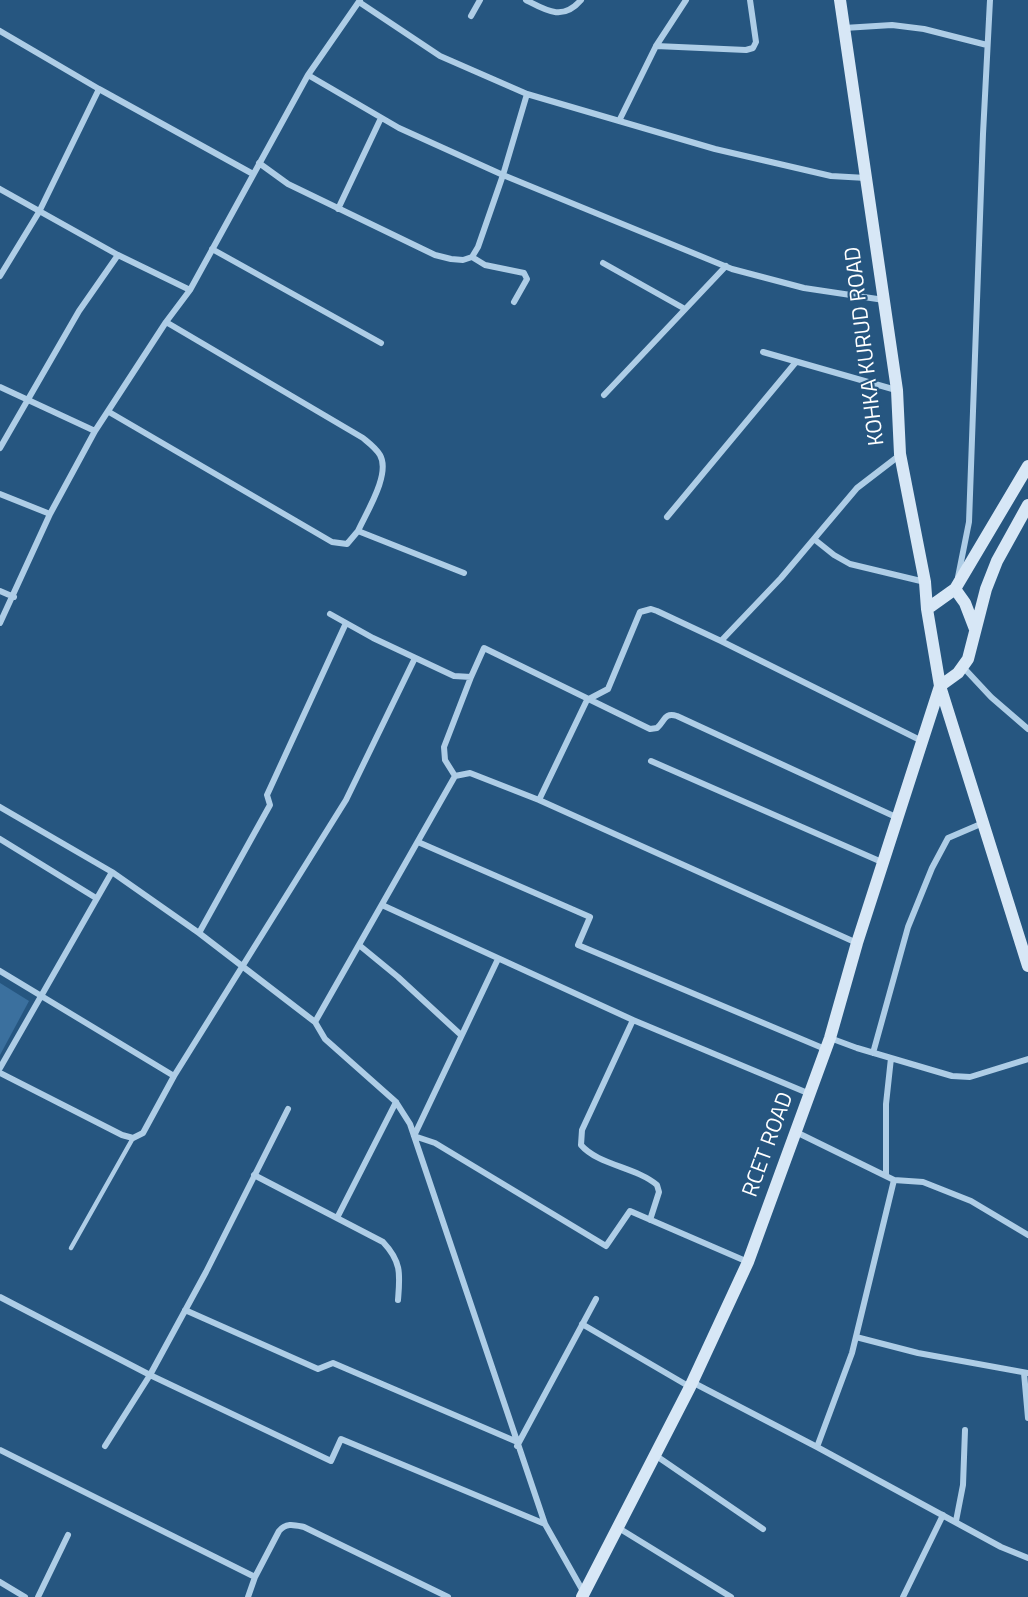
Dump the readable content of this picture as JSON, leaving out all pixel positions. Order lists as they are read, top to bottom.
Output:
{
  "streets": {
    "main road": ["KOHKA KURUD ROAD", "RCET ROAD"]
  },
  "crossings": [
    ["KOHKA KURUD ROAD", "RCET ROAD"]
  ]
}
